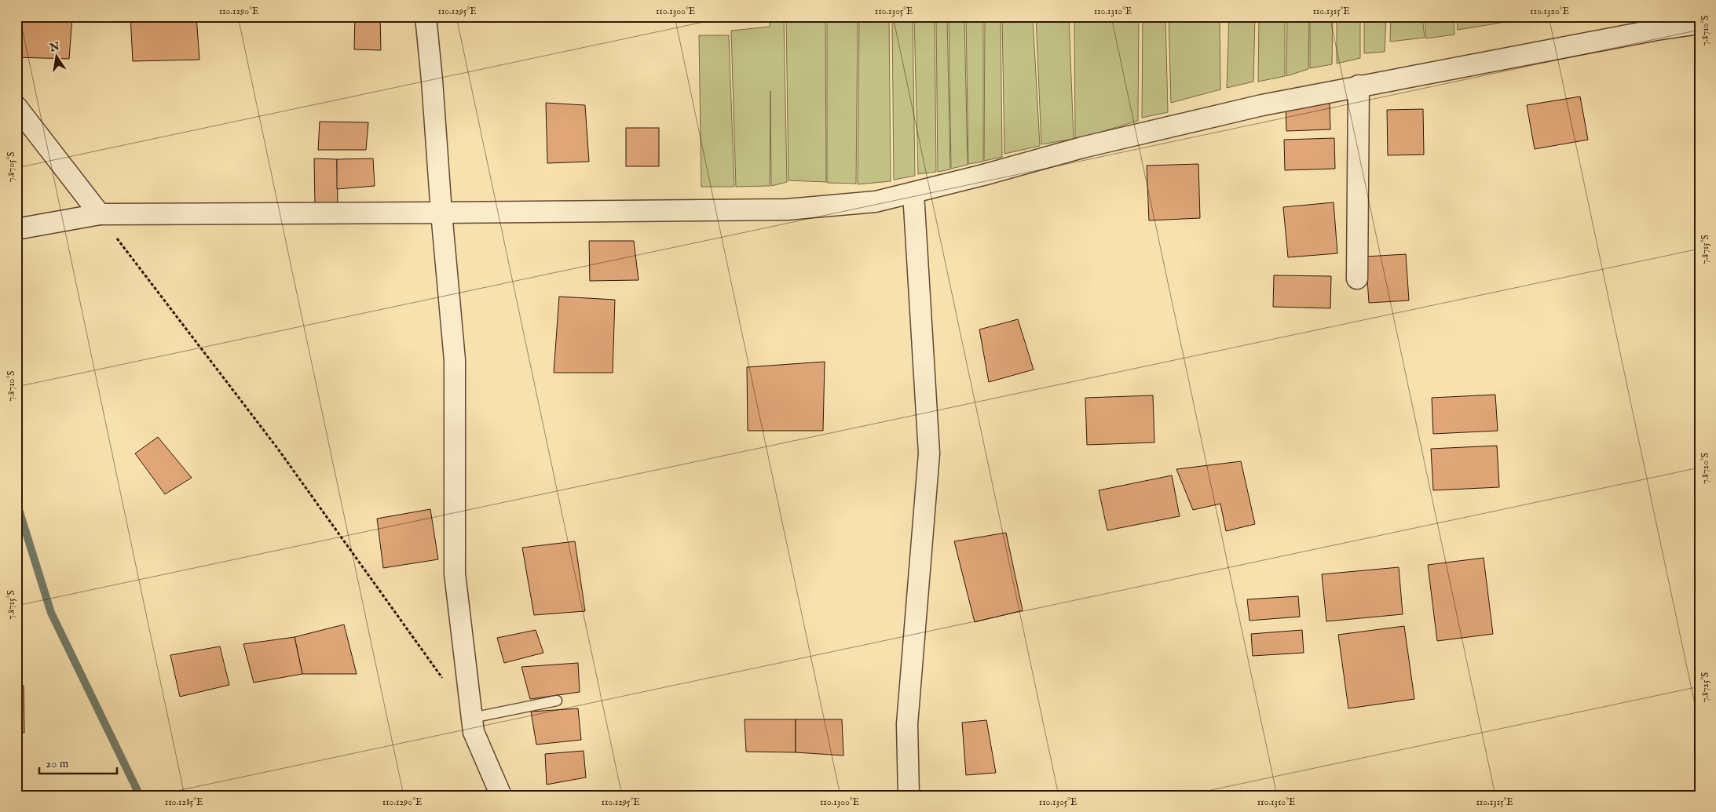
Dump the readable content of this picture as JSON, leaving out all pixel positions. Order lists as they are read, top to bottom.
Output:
{
  "scale_bar": "20 m",
  "north": "top",
  "coordinates": [
    "110.1290°E",
    "110.1295°E",
    "110.1300°E",
    "110.1305°E",
    "110.1310°E",
    "110.1315°E",
    "110.1320°E",
    "7.8710°S",
    "7.8705°S",
    "7.8715°S",
    "7.8720°S",
    "7.8725°S",
    "110.1285°E"
  ]
}
